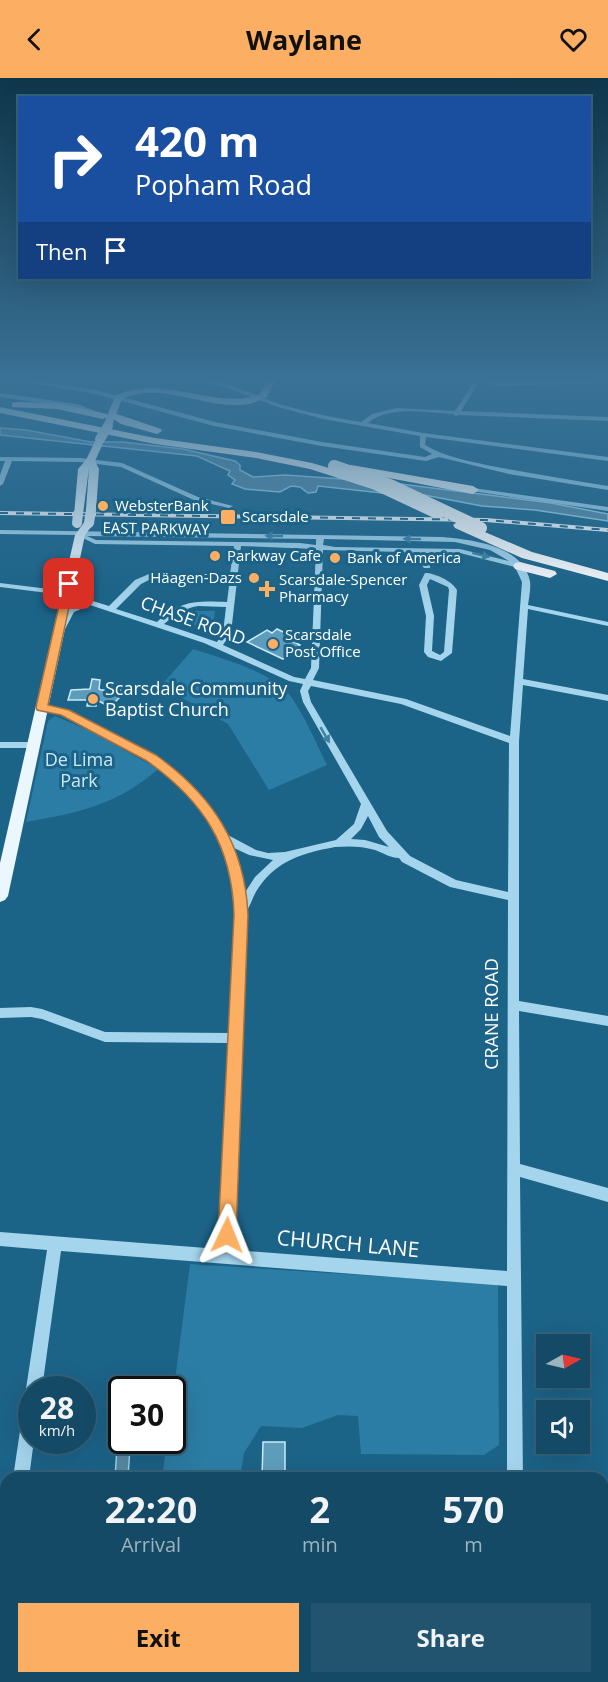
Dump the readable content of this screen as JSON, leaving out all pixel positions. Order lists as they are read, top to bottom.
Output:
{
  "streets": {
    "street": [
      "EAST PARKWAY",
      "CHASE ROAD",
      "CRANE ROAD",
      "CHURCH LANE"
    ]
  },
  "crossings": [
    ["EAST PARKWAY", "CRANE ROAD"],
    ["CHASE ROAD", "CRANE ROAD"],
    ["CRANE ROAD", "CHURCH LANE"]
  ],
  "parks": ["De Lima Park"],
  "places": {
    "other": [
      "WebsterBank",
      "Parkway Cafe",
      "Bank of America",
      "Häagen-Dazs",
      "Scarsdale Post Office",
      "Scarsdale Community Baptist Church"
    ],
    "transit": ["Scarsdale"],
    "health": ["Scarsdale-Spencer Pharmacy"]
  },
  "north": "right",
  "page": {
    "header": "Waylane",
    "turn": ["420 m", "Popham Road"],
    "then": "Then",
    "speed": "28 km/h",
    "limit": "30",
    "eta": [
      "22:20",
      "Arrival",
      "2",
      "min",
      "570",
      "m"
    ],
    "buttons": ["Exit", "Share"]
  }
}
